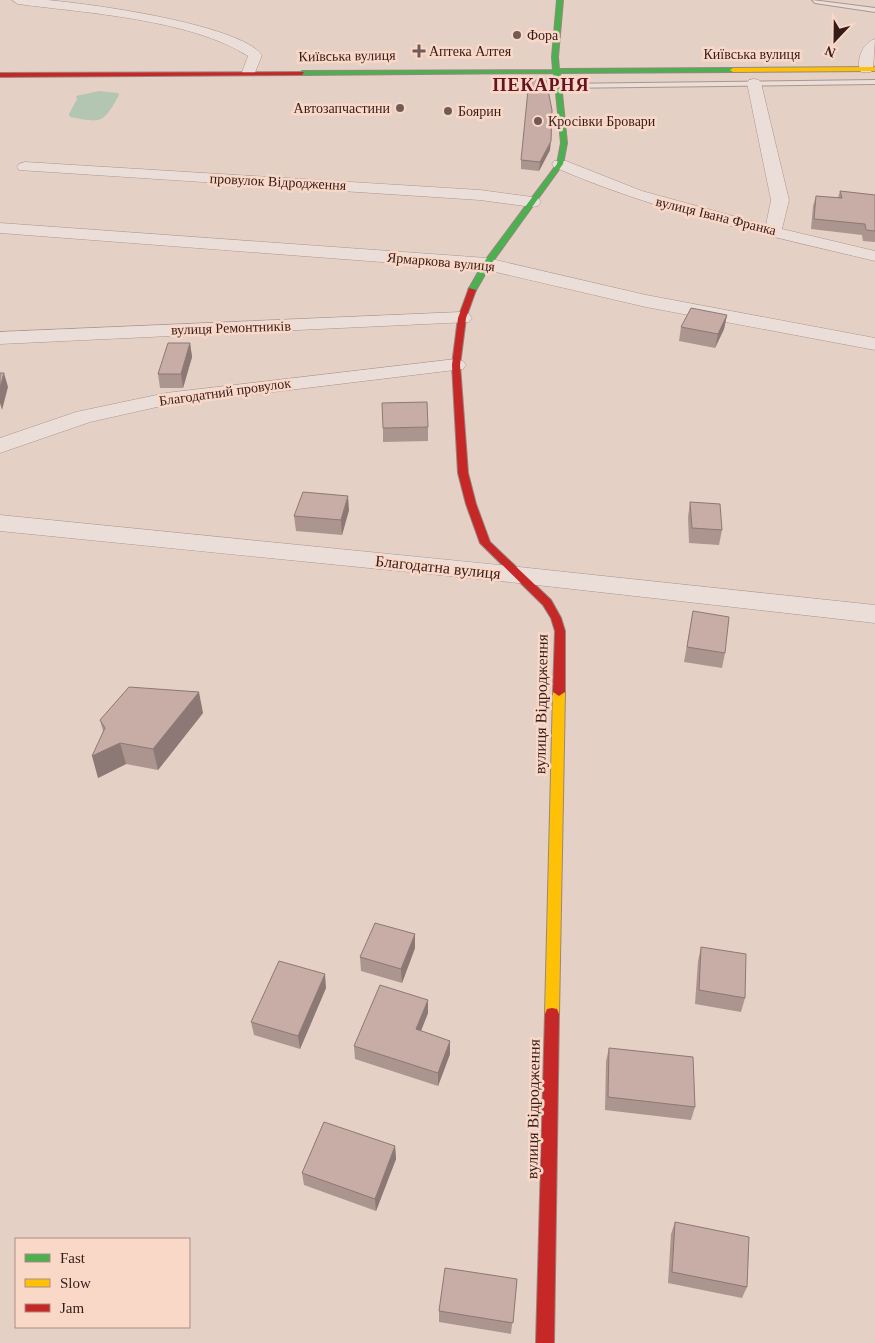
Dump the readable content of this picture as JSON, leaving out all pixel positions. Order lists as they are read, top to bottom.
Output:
{
  "streets": {
    "street": [
      "Київська вулиця",
      "провулок Відродження",
      "вулиця Івана Франка",
      "Ярмаркова вулиця",
      "вулиця Ремонтників",
      "Благодатний провулок",
      "Благодатна вулиця",
      "вулиця Відродження"
    ]
  },
  "crossings": [
    ["Київська вулиця", "вулиця Відродження"],
    ["провулок Відродження", "вулиця Відродження"],
    ["вулиця Івана Франка", "вулиця Відродження"],
    ["Ярмаркова вулиця", "вулиця Відродження"],
    ["вулиця Ремонтників", "вулиця Відродження"],
    ["Благодатний провулок", "вулиця Відродження"],
    ["Благодатна вулиця", "вулиця Відродження"]
  ],
  "districts": ["ПЕКАРНЯ"],
  "places": {
    "other": [
      "Фора",
      "Автозапчастини",
      "Боярин",
      "Кросівки Бровари"
    ],
    "health": ["Аптека Алтея"]
  },
  "legend": ["Fast", "Slow", "Jam"],
  "north": "bottom"
}
